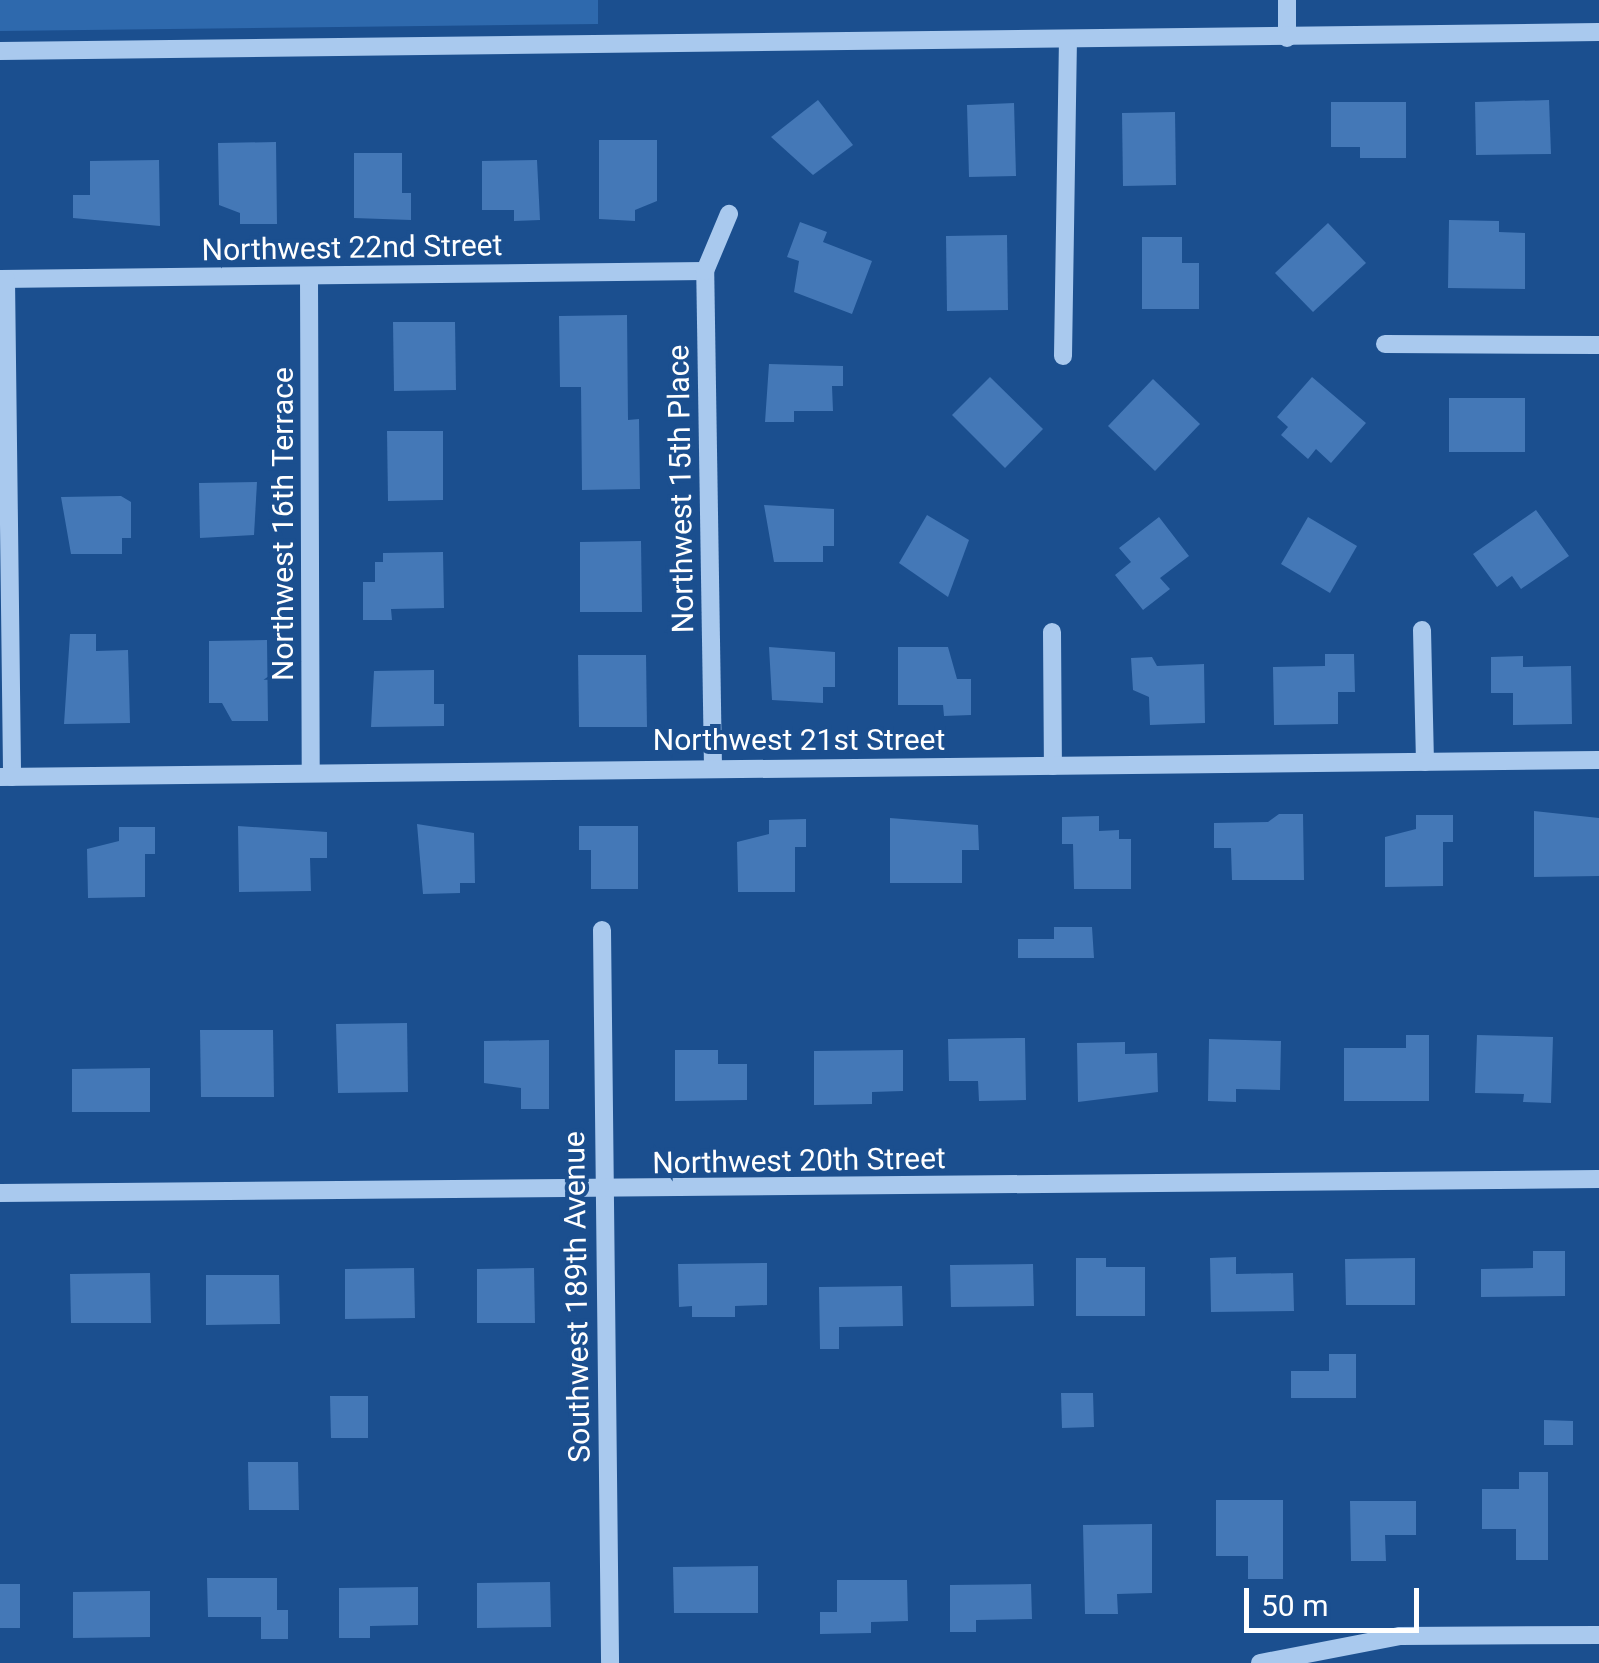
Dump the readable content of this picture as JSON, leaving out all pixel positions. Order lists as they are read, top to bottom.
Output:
{
  "streets": {
    "street": [
      "Northwest 22nd Street",
      "Northwest 15th Place",
      "Northwest 16th Terrace",
      "Northwest 21st Street",
      "Northwest 20th Street",
      "Southwest 189th Avenue"
    ]
  },
  "crossings": [
    ["Northwest 22nd Street", "Northwest 15th Place"],
    ["Northwest 22nd Street", "Northwest 16th Terrace"],
    ["Northwest 15th Place", "Northwest 21st Street"],
    ["Northwest 16th Terrace", "Northwest 21st Street"],
    ["Northwest 20th Street", "Southwest 189th Avenue"]
  ],
  "scale_bar": "50 m"
}
